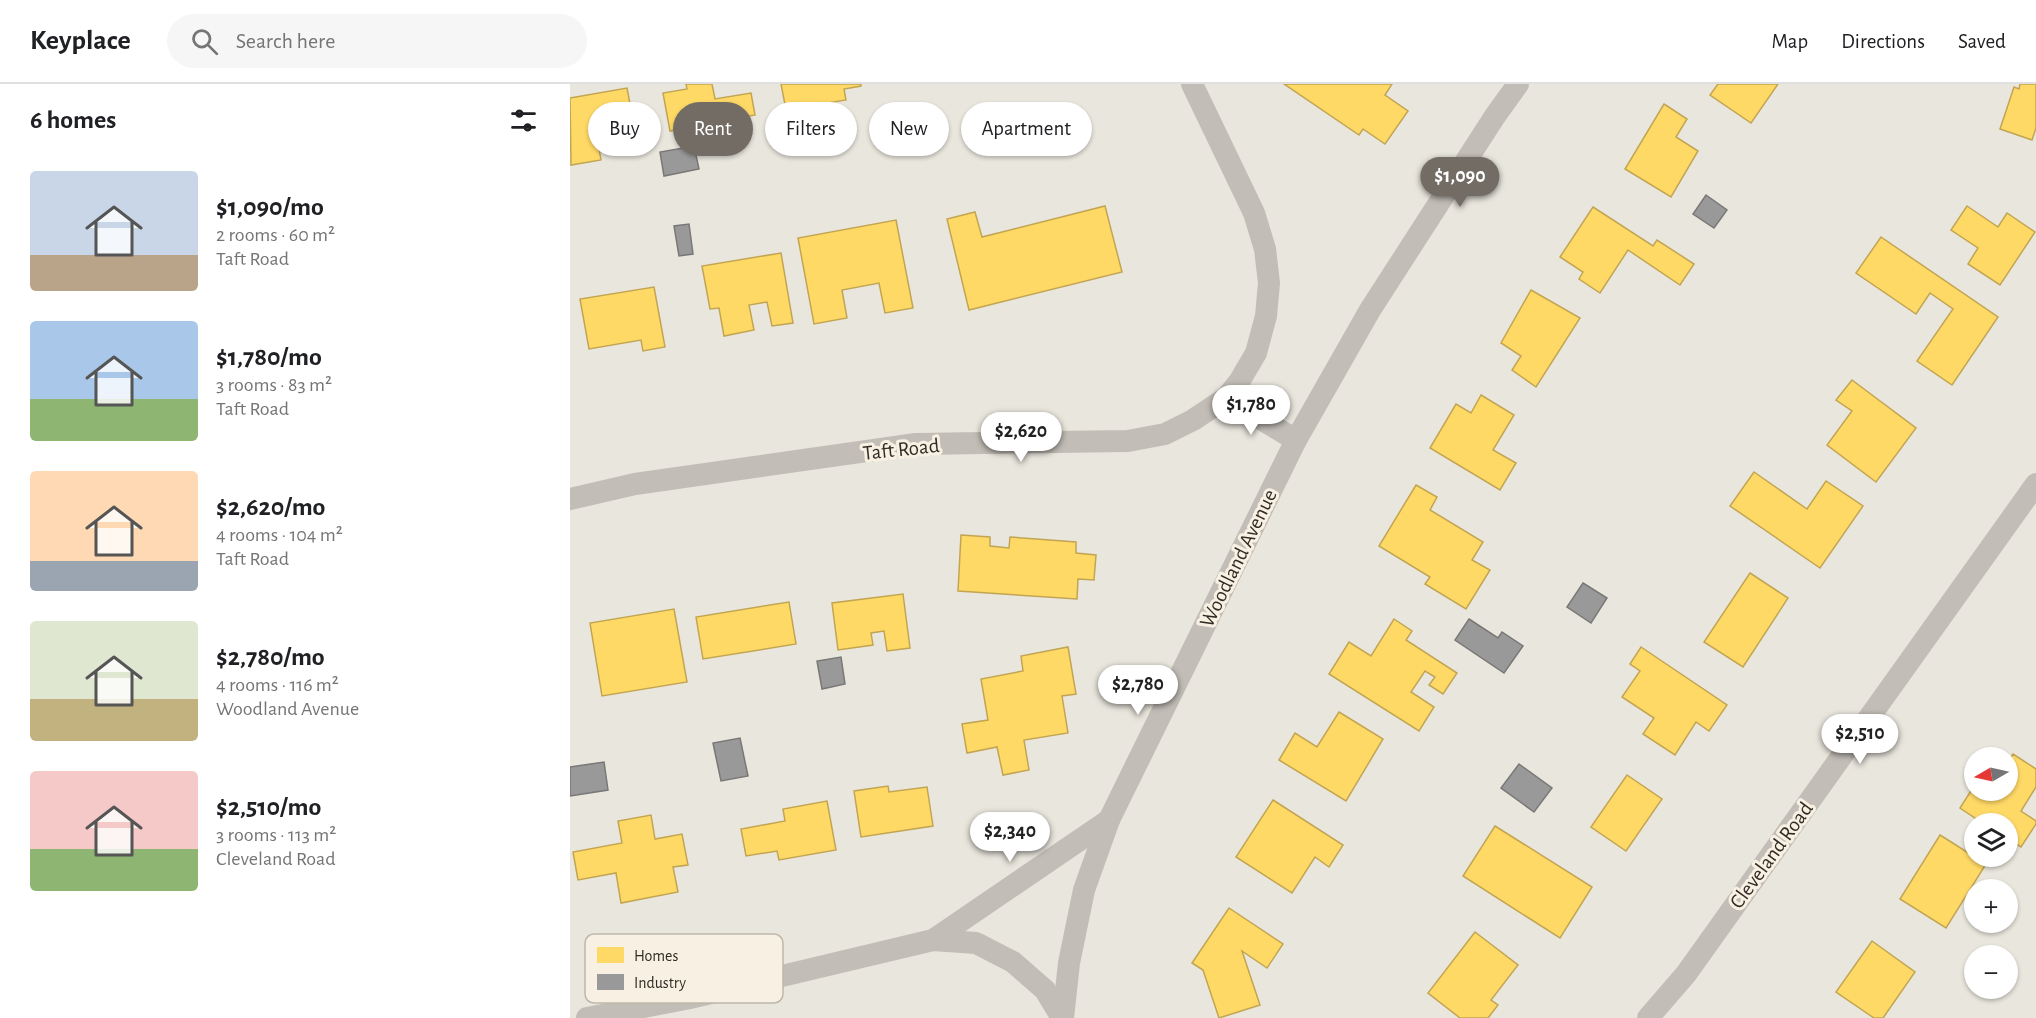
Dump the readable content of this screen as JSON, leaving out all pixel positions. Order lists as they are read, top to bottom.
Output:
{
  "streets": {
    "street": ["Taft Road", "Woodland Avenue", "Cleveland Road"]
  },
  "legend": ["Homes", "Industry"],
  "north": "left",
  "page": {
    "header": "Keyplace",
    "search": "Search here",
    "nav": ["Map", "Directions", "Saved"],
    "heading": "6 homes",
    "chip": [
      "Buy",
      "Rent",
      "Filters",
      "New",
      "Apartment"
    ],
    "list": [
      {
        "name": "$1,090/mo",
        "note": "2 rooms · 60 m² · Taft Road"
      },
      {
        "name": "$1,780/mo",
        "note": "3 rooms · 83 m² · Taft Road"
      },
      {
        "name": "$2,620/mo",
        "note": "4 rooms · 104 m² · Taft Road"
      },
      {
        "name": "$2,780/mo",
        "note": "4 rooms · 116 m² · Woodland Avenue"
      },
      {
        "name": "$2,510/mo",
        "note": "3 rooms · 113 m² · Cleveland Road"
      }
    ],
    "price": [
      "$1,090",
      "$1,780",
      "$2,620",
      "$2,780",
      "$2,510",
      "$2,340"
    ],
    "map_buttons": ["+", "−"]
  }
}
